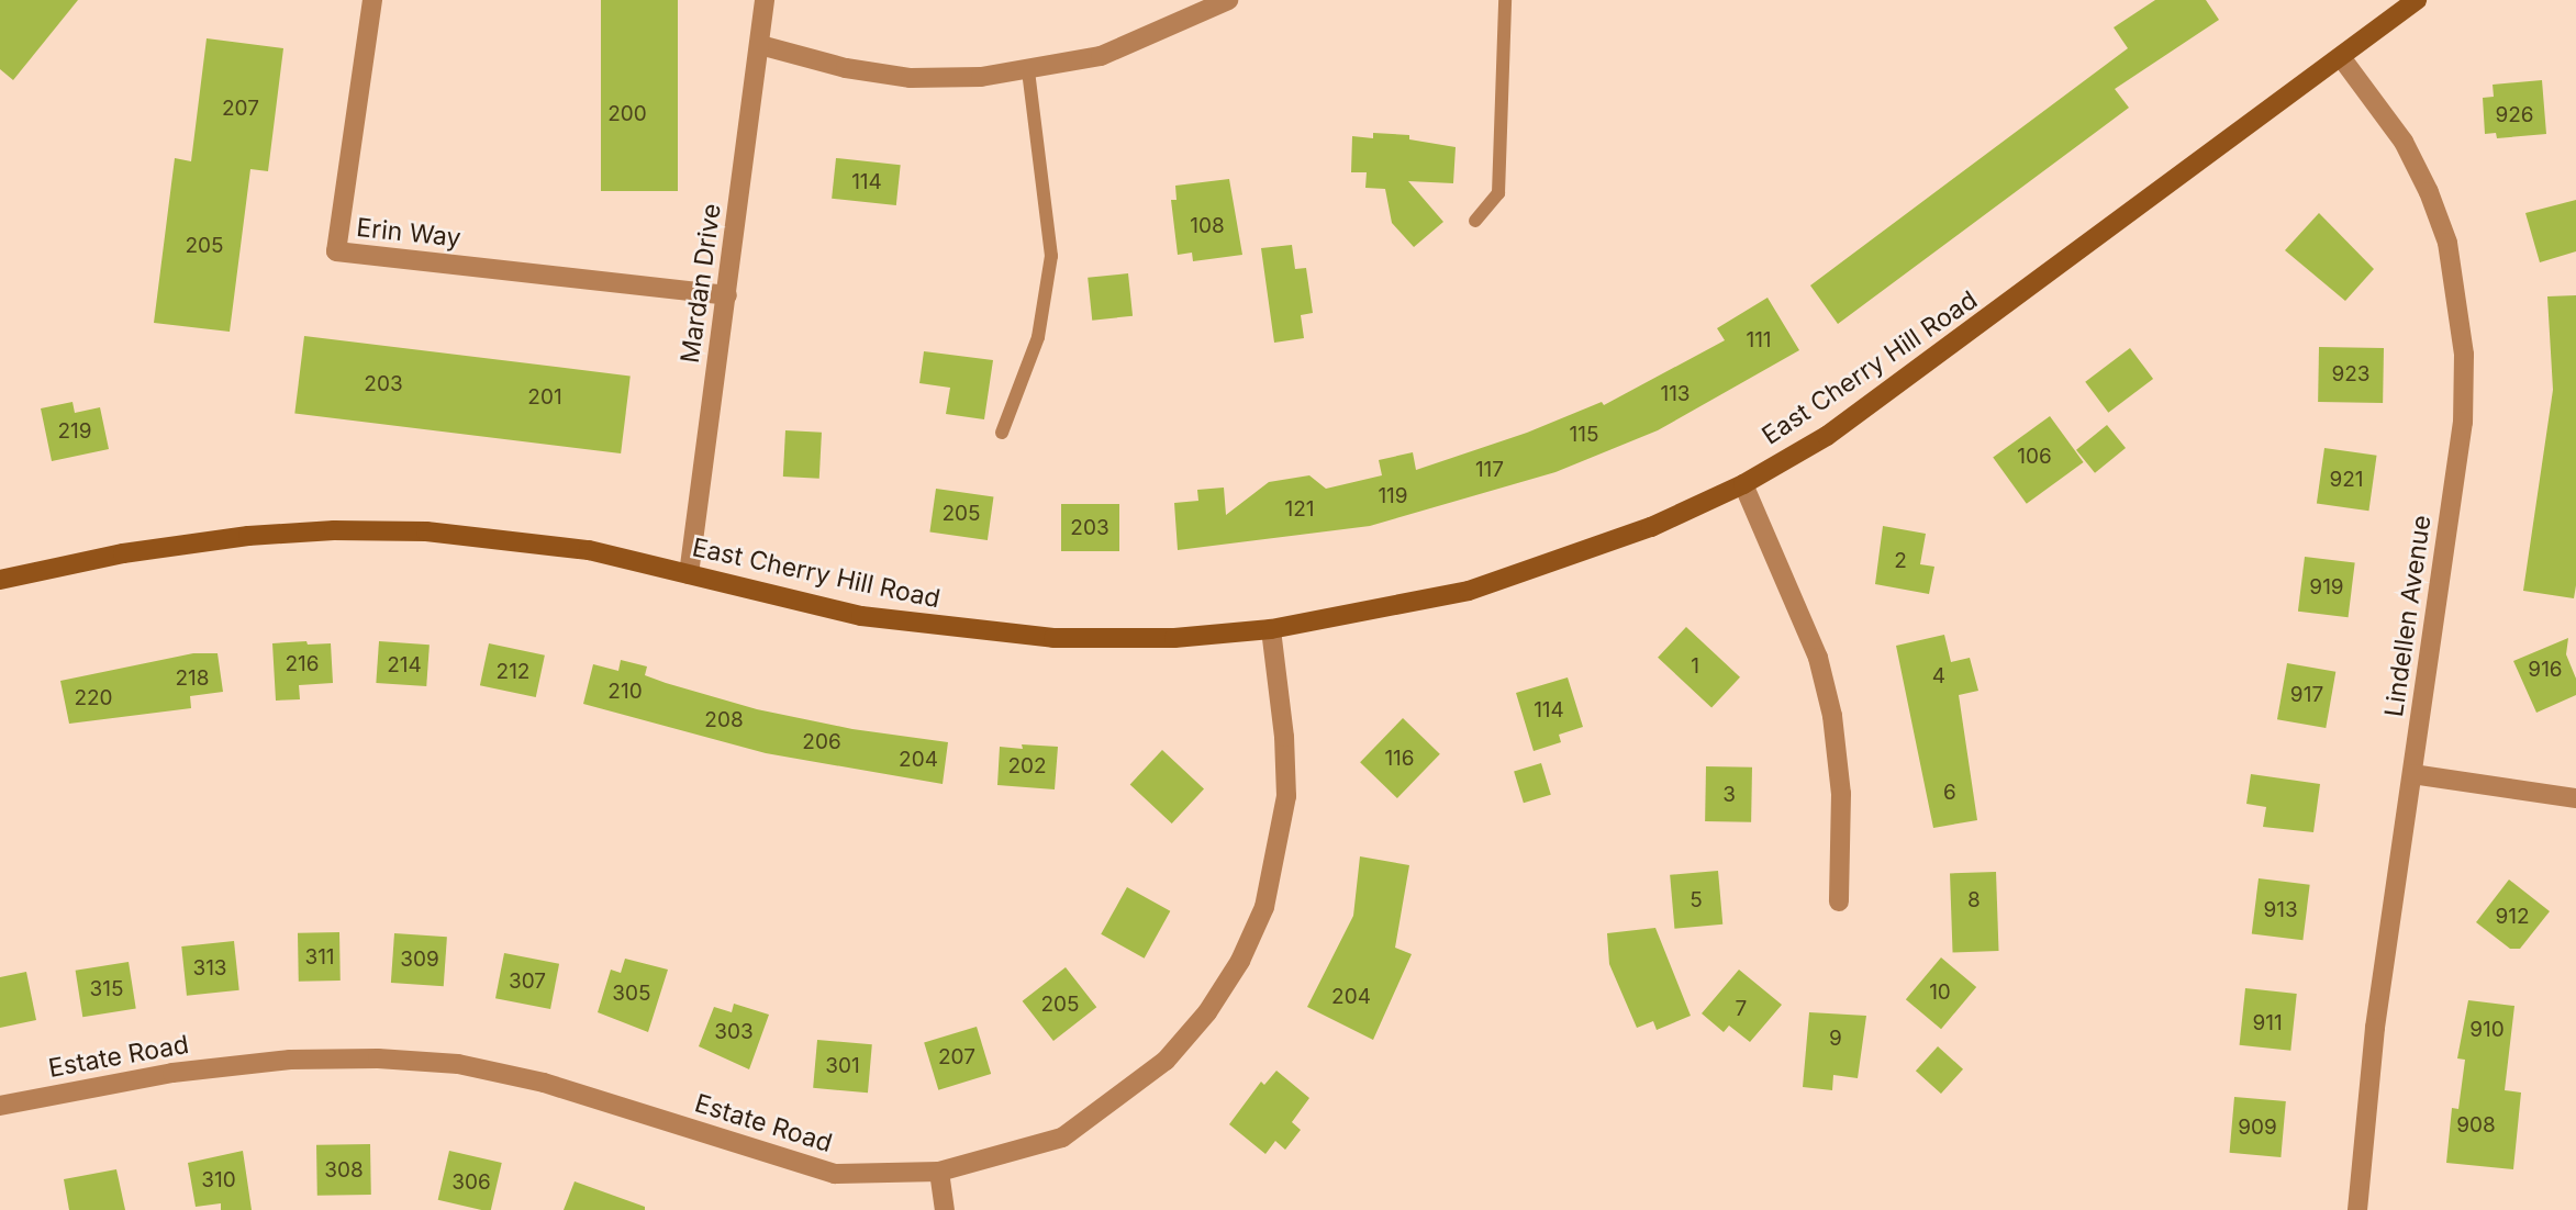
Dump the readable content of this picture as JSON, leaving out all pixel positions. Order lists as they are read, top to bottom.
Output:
{
  "streets": {
    "main road": ["East Cherry Hill Road"],
    "street": [
      "Erin Way",
      "Mardan Drive",
      "Lindellen Avenue",
      "Estate Road"
    ]
  },
  "crossings": [
    ["Erin Way", "Mardan Drive"],
    ["Mardan Drive", "East Cherry Hill Road"],
    ["East Cherry Hill Road", "Lindellen Avenue"],
    ["East Cherry Hill Road", "Estate Road"]
  ],
  "house_numbers": [
    "207",
    "200",
    "926",
    "114",
    "108",
    "205",
    "111",
    "923",
    "203",
    "113",
    "201",
    "219",
    "115",
    "106",
    "117",
    "921",
    "119",
    "121",
    "205",
    "203",
    "2",
    "919",
    "216",
    "214",
    "1",
    "916",
    "212",
    "4",
    "218",
    "210",
    "917",
    "220",
    "114",
    "208",
    "206",
    "116",
    "204",
    "202",
    "6",
    "3",
    "5",
    "8",
    "913",
    "912",
    "311",
    "309",
    "313",
    "307",
    "315",
    "10",
    "305",
    "204",
    "205",
    "7",
    "911",
    "910",
    "303",
    "9",
    "207",
    "301",
    "908",
    "909",
    "308",
    "310",
    "306"
  ]
}
